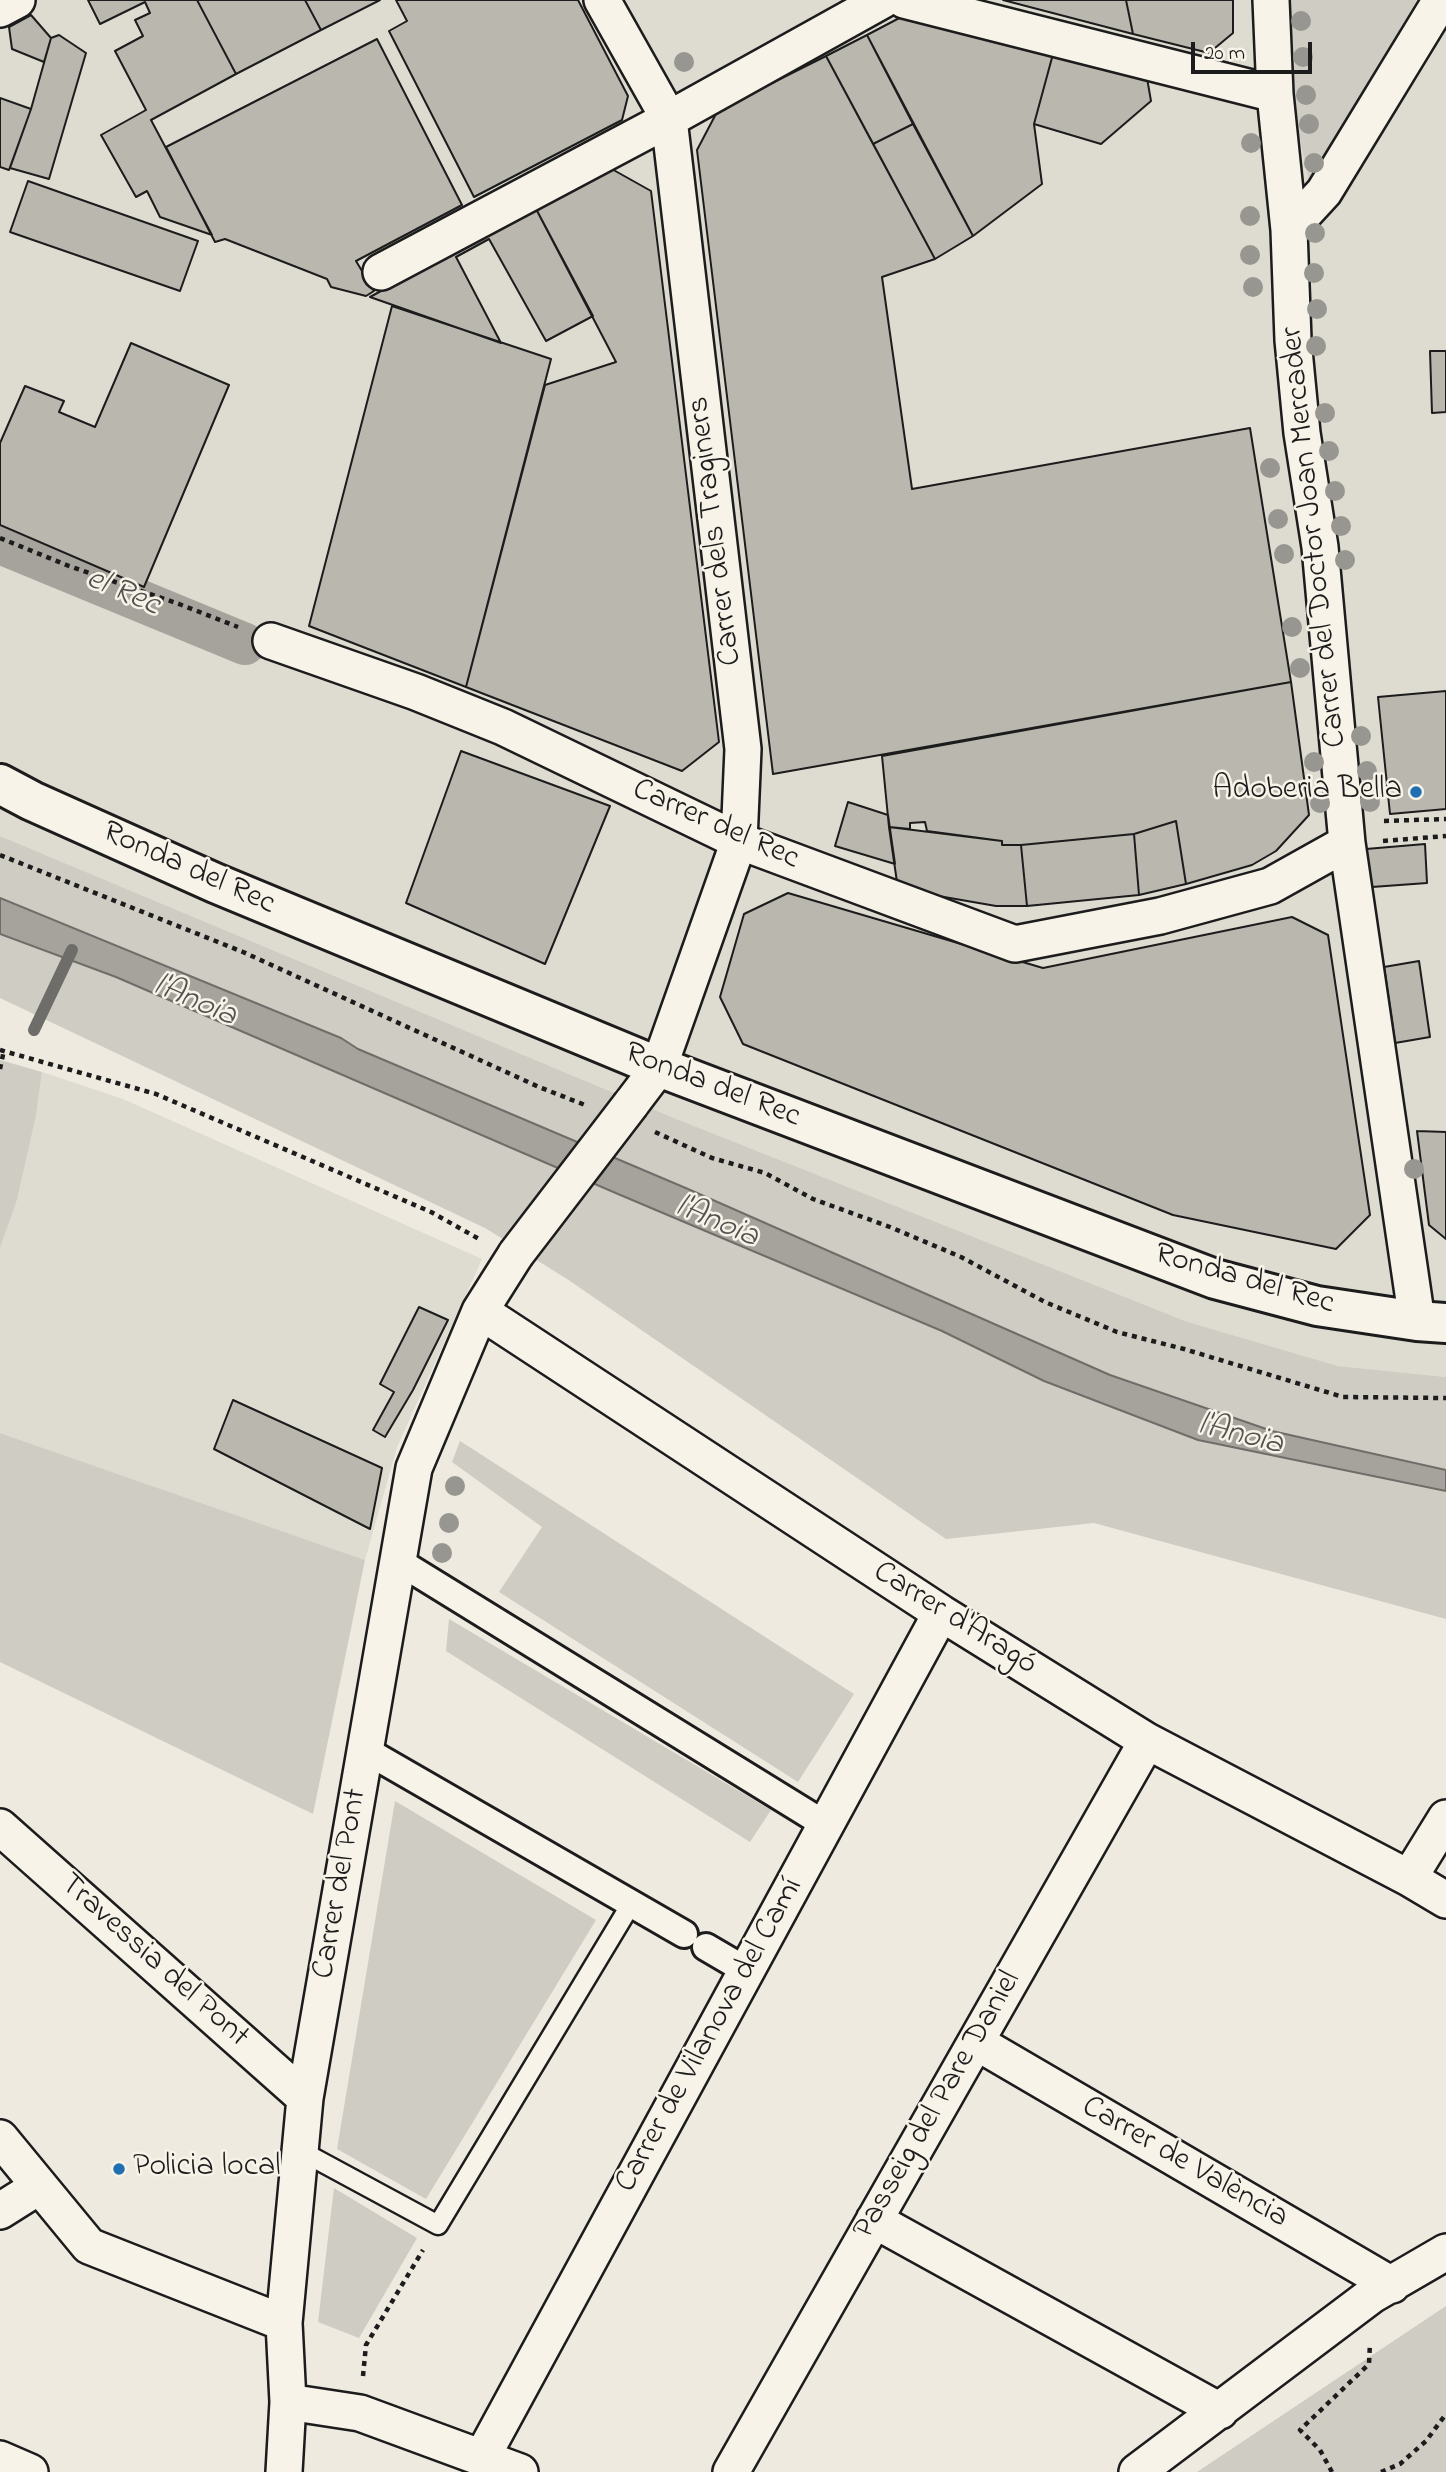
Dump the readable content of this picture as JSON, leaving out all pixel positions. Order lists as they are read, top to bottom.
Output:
{
  "streets": {
    "street": [
      "Carrer dels Traginers",
      "Carrer del Doctor Joan Mercader",
      "Carrer del Rec",
      "Ronda del Rec",
      "Carrer d'Aragó",
      "Carrer del Pont",
      "Travessia del Pont",
      "Carrer de Vilanova del Camí",
      "Passeig del Pare Daniel",
      "Carrer de València"
    ]
  },
  "crossings": [
    ["Carrer dels Traginers", "Carrer del Rec"],
    ["Carrer dels Traginers", "Ronda del Rec"],
    ["Carrer dels Traginers", "Carrer del Pont"],
    ["Carrer del Doctor Joan Mercader", "Carrer del Rec"],
    ["Carrer del Doctor Joan Mercader", "Ronda del Rec"],
    ["Carrer d'Aragó", "Carrer del Pont"],
    ["Carrer d'Aragó", "Carrer de Vilanova del Camí"],
    ["Carrer d'Aragó", "Passeig del Pare Daniel"],
    ["Carrer del Pont", "Travessia del Pont"],
    ["Passeig del Pare Daniel", "Carrer de València"]
  ],
  "water": ["el Rec", "l'Anoia"],
  "places": ["Adoberia Bella", "Policia local"],
  "scale_bar": "20 m"
}
